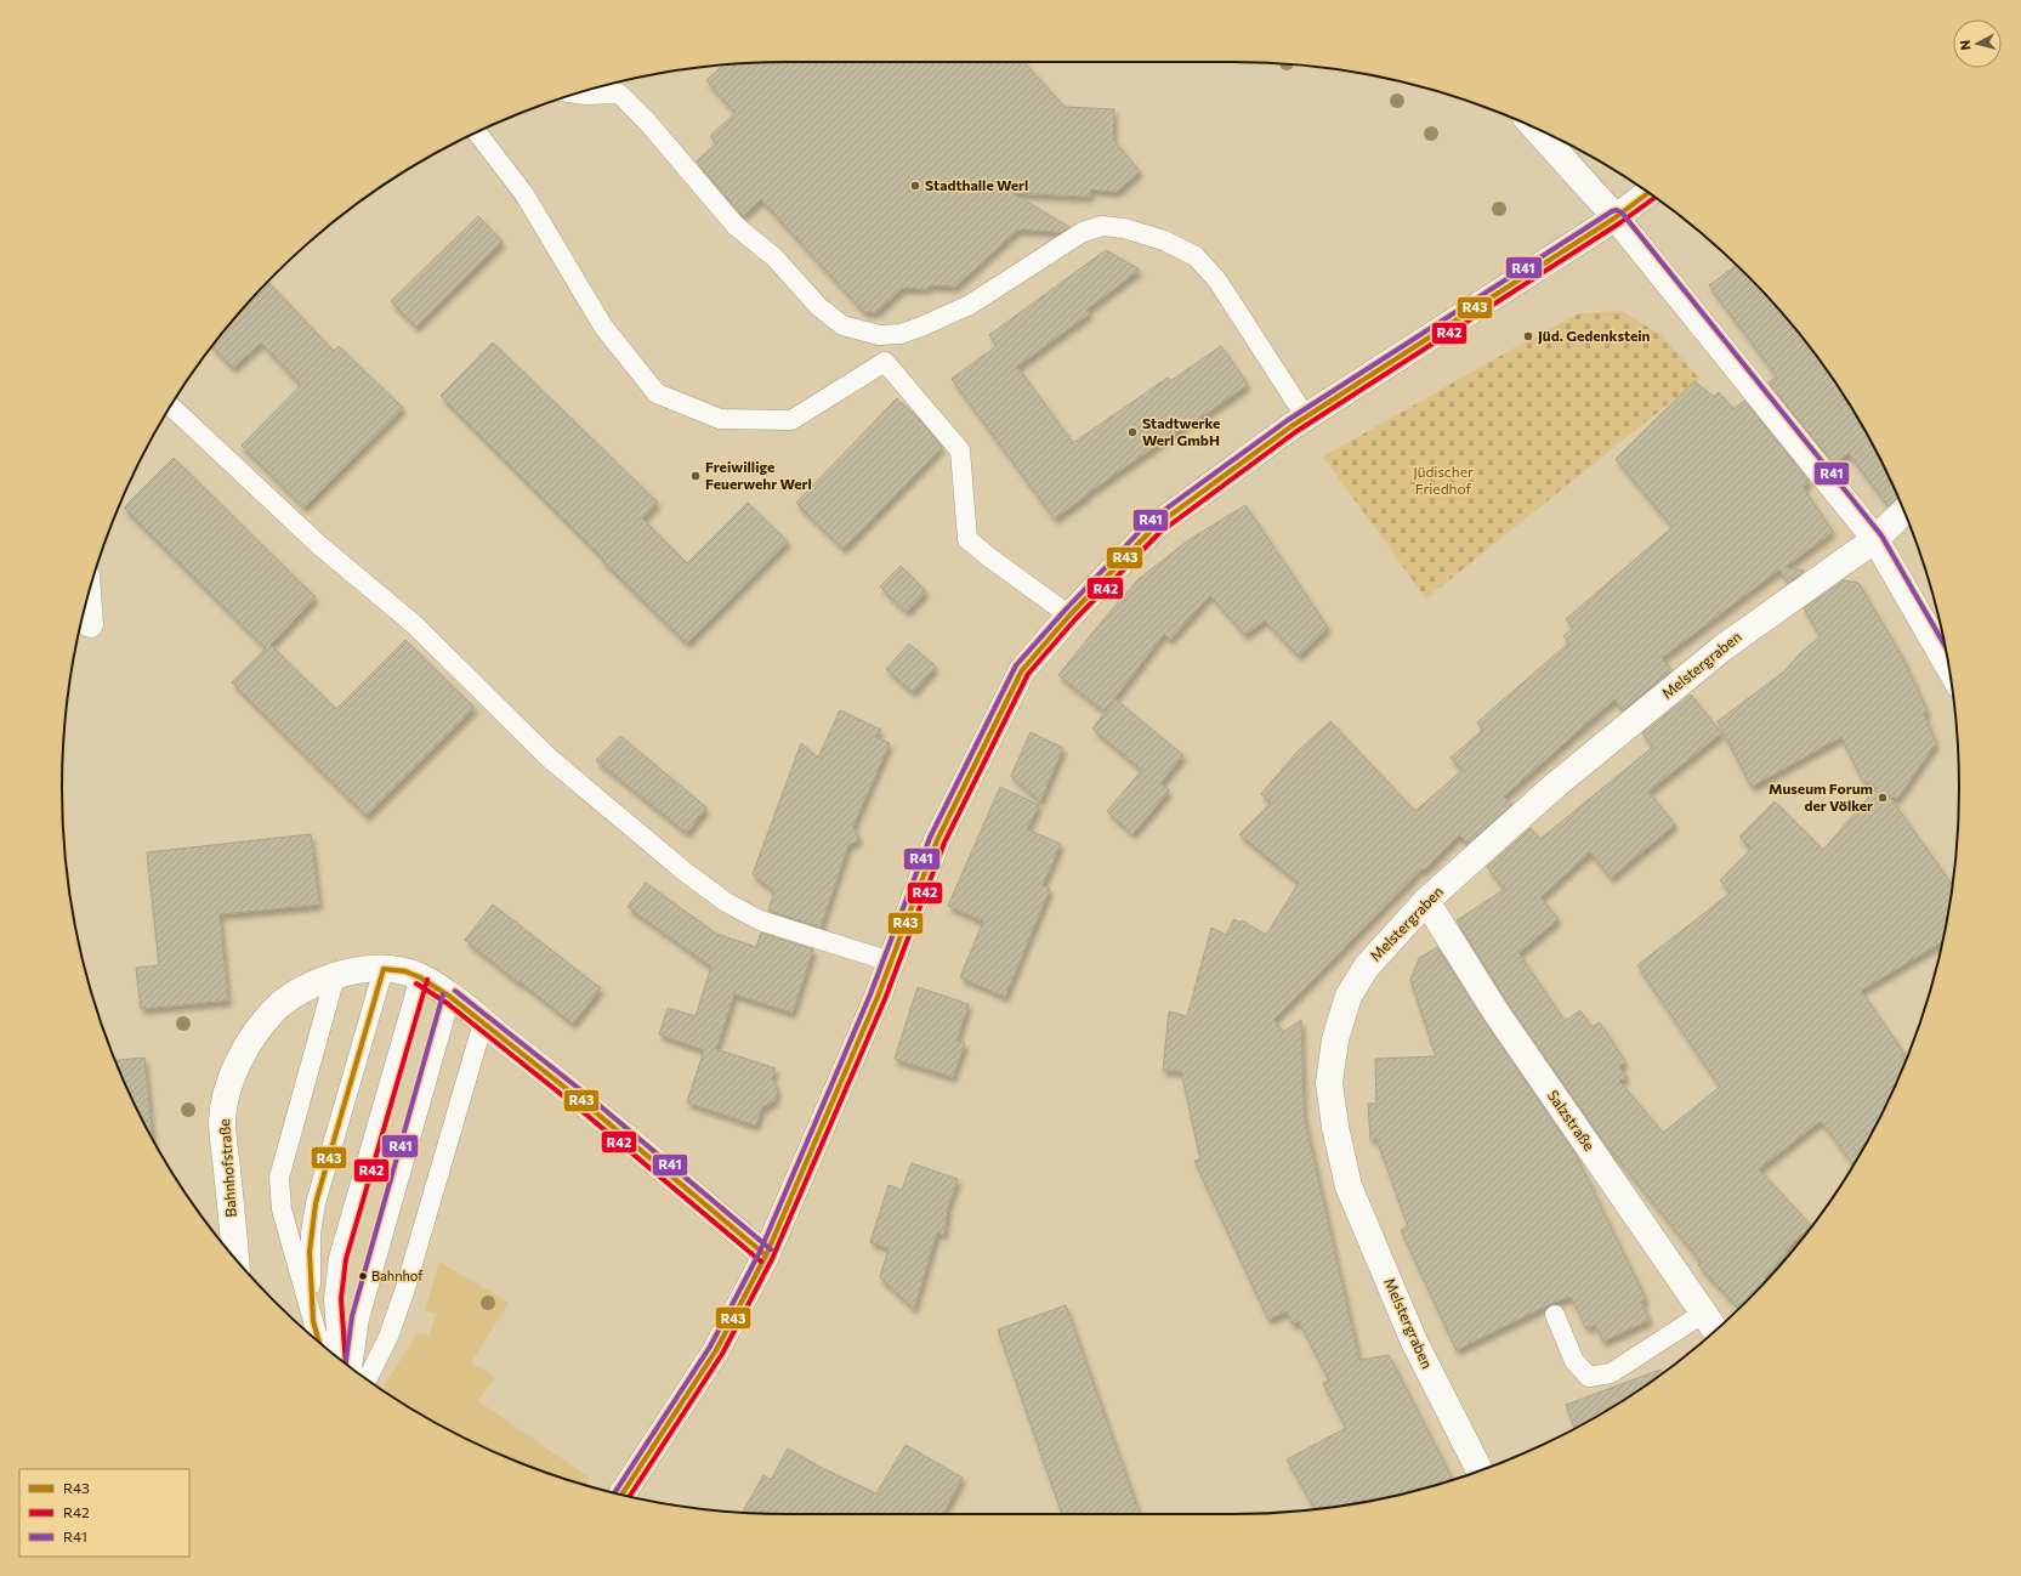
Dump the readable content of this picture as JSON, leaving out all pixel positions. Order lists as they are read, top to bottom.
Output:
{
  "streets": {
    "street": ["Melstergraben", "Salzstraße", "Bahnhofstraße"]
  },
  "crossings": [
    ["Melstergraben", "Salzstraße"]
  ],
  "parks": ["Jüdischer Friedhof"],
  "places": [
    "Stadthalle Werl",
    "Jüd. Gedenkstein",
    "Stadtwerke Werl GmbH",
    "Freiwillige Feuerwehr Werl",
    "Museum Forum der Völker",
    "Bahnhof"
  ],
  "lines": ["transit line R43", "transit line R42", "transit line R41"],
  "legend": ["R43", "R42", "R41"],
  "north": "left"
}
